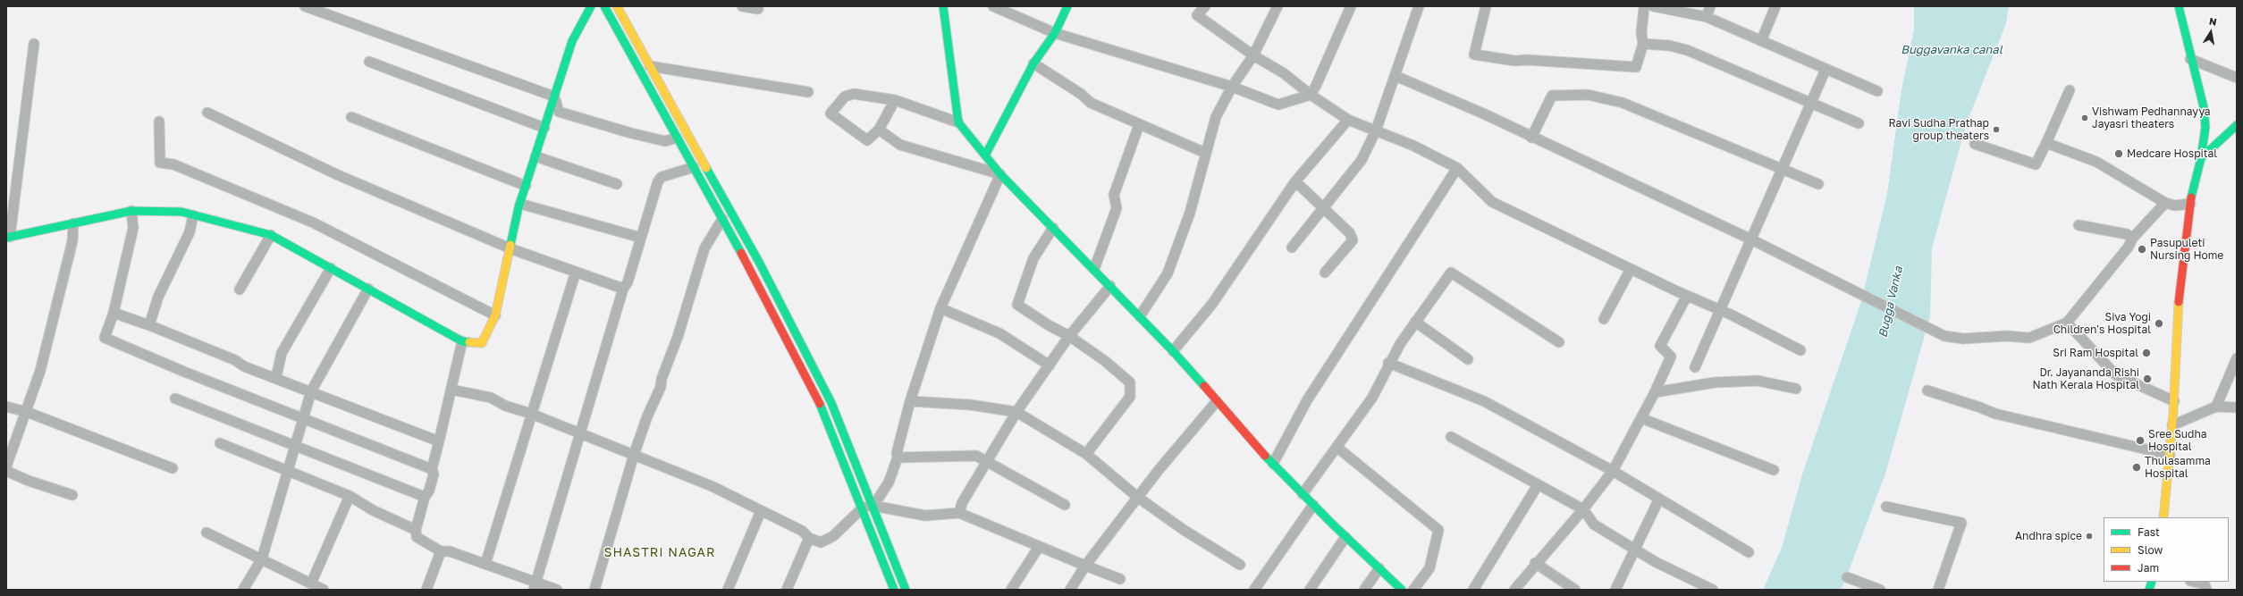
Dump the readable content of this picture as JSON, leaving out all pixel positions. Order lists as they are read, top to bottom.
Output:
{
  "districts": ["SHASTRI NAGAR"],
  "water": ["Buggavanka canal", "Bugga Vanka"],
  "places": [
    "Vishwam Pedhannayya Jayasri theaters",
    "Ravi Sudha Prathap group theaters",
    "Medcare Hospital",
    "Pasupuleti Nursing Home",
    "Siva Yogi Children's Hospital",
    "Sri Ram Hospital",
    "Dr. Jayananda Rishi Nath Kerala Hospital",
    "Sree Sudha Hospital",
    "Thulasamma Hospital",
    "Andhra spice"
  ],
  "legend": ["Fast", "Slow", "Jam"],
  "north": "top"
}
